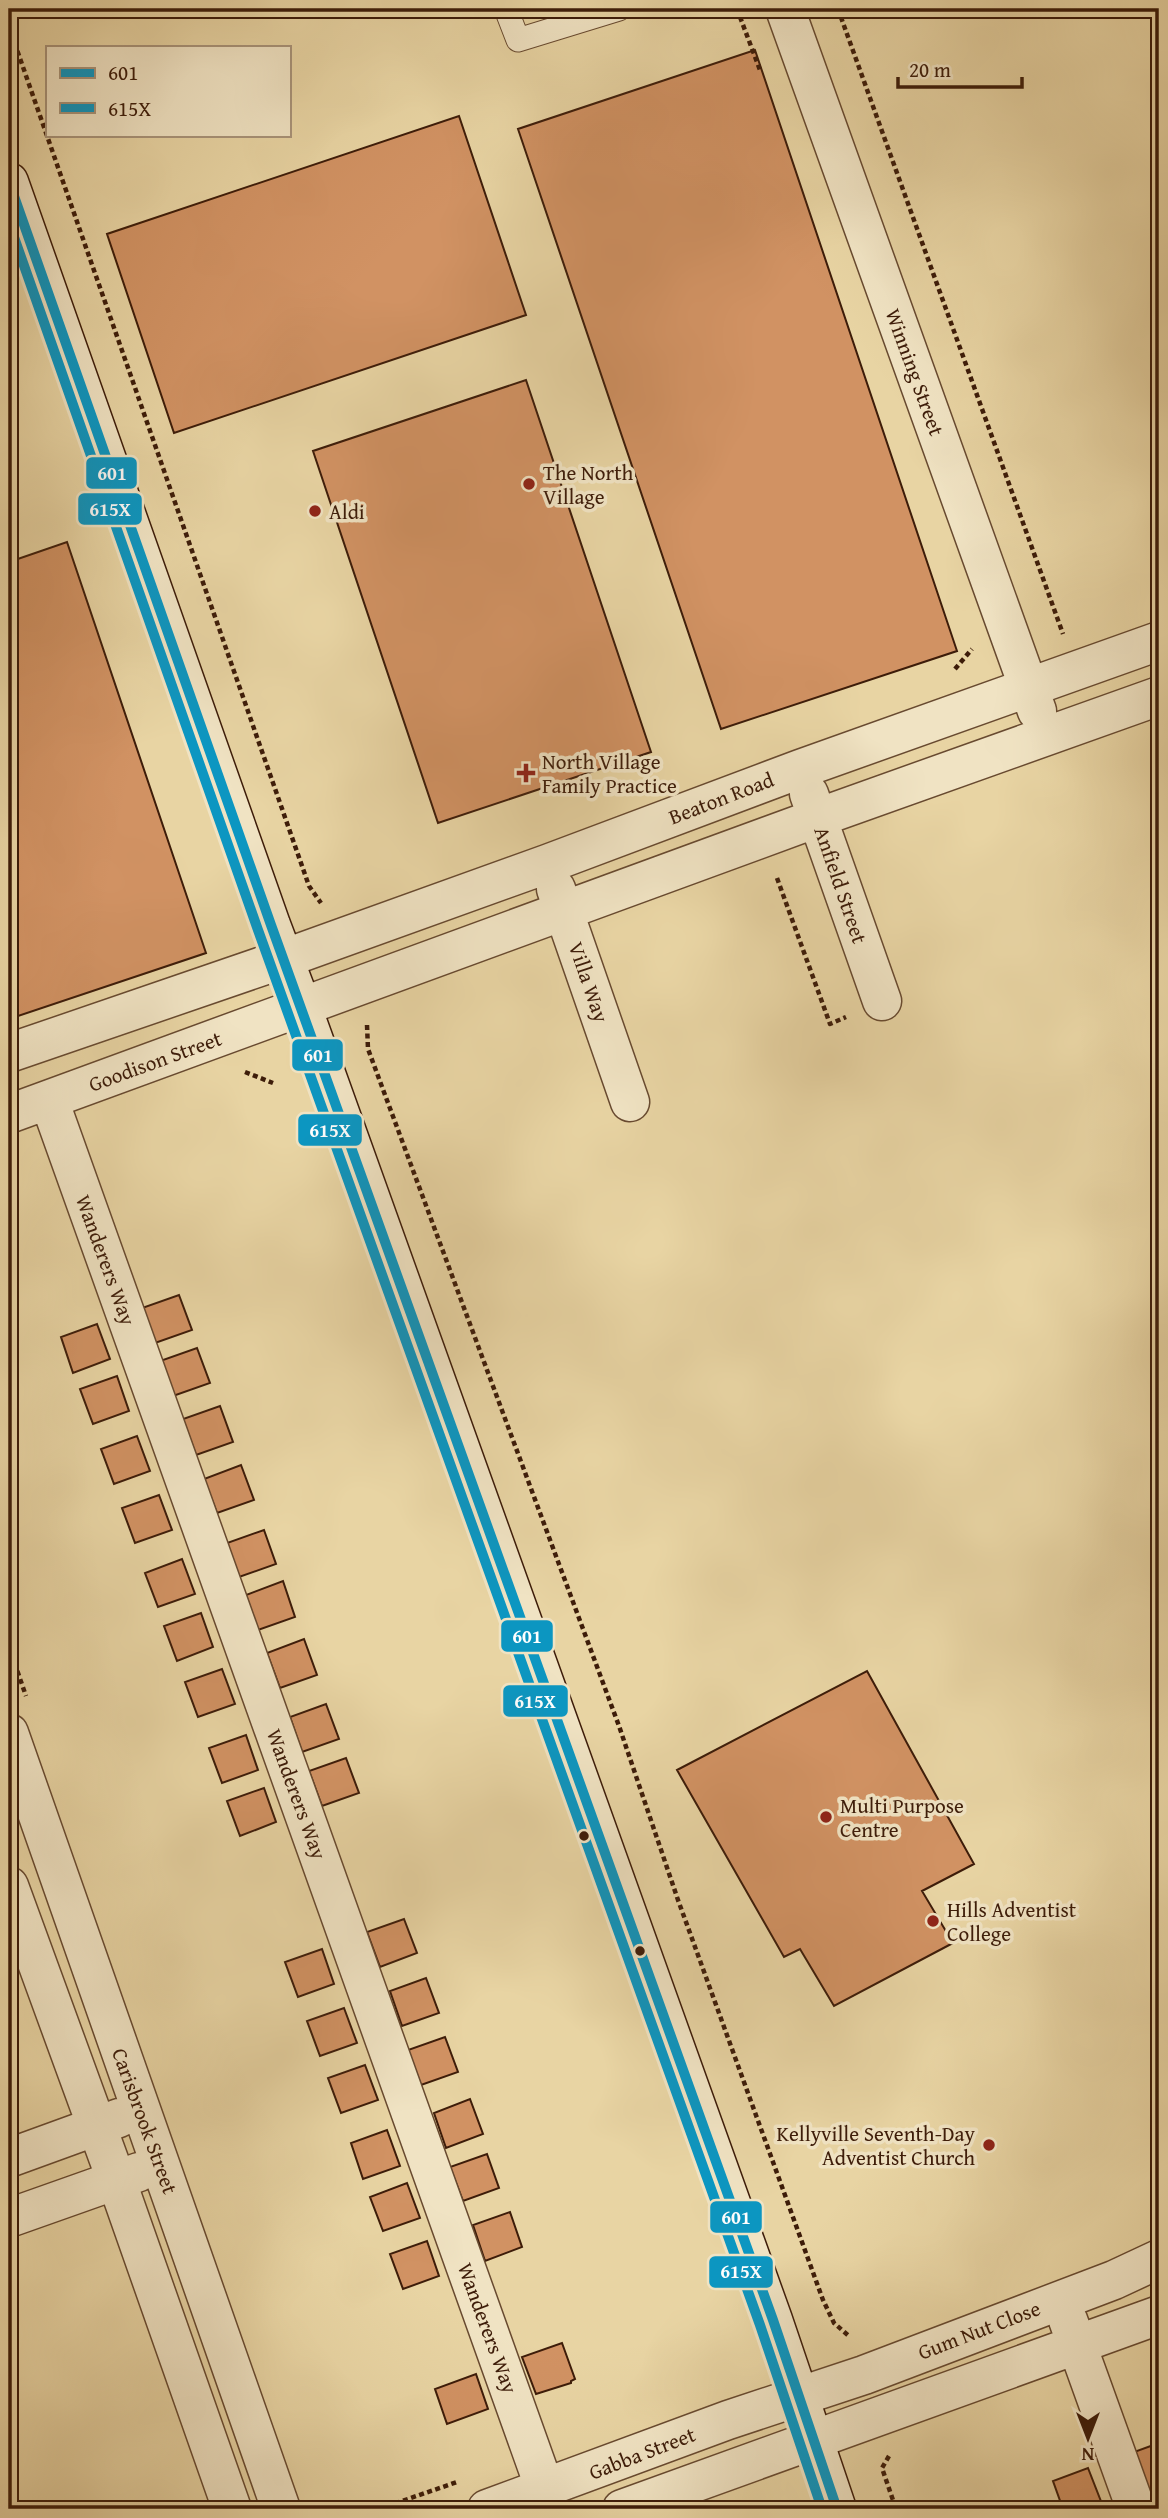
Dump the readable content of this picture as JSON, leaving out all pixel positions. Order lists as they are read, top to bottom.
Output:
{
  "streets": {
    "street": [
      "Winning Street",
      "Beaton Road",
      "Anfield Street",
      "Villa Way",
      "Goodison Street",
      "Wanderers Way",
      "Carisbrook Street",
      "Gum Nut Close",
      "Gabba Street"
    ]
  },
  "crossings": [
    ["Winning Street", "Beaton Road"],
    ["Beaton Road", "Anfield Street"],
    ["Beaton Road", "Villa Way"],
    ["Goodison Street", "Wanderers Way"],
    ["Wanderers Way", "Gabba Street"],
    ["Gum Nut Close", "Gabba Street"]
  ],
  "places": {
    "other": [
      "The North Village",
      "Aldi",
      "Multi Purpose Centre",
      "Hills Adventist College",
      "Kellyville Seventh-Day Adventist Church"
    ],
    "health": ["North Village Family Practice"]
  },
  "lines": ["transit line 601", "transit line 615X"],
  "legend": ["601", "615X"],
  "scale_bar": "20 m",
  "north": "bottom"
}
